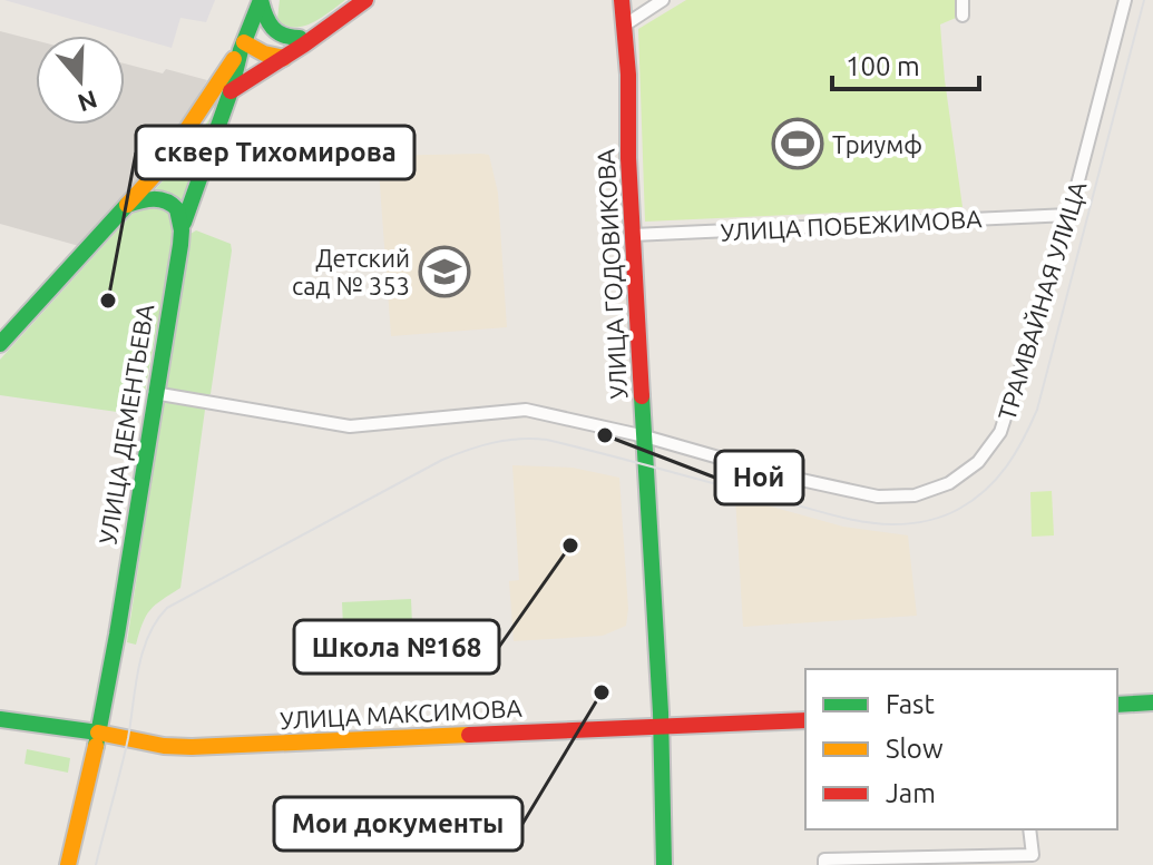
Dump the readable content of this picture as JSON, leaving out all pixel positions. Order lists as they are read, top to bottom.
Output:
{
  "streets": {
    "main road": ["УЛИЦА ГОДОВИКОВА", "УЛИЦА ДЕМЕНТЬЕВА", "УЛИЦА МАКСИМОВА"],
    "street": ["УЛИЦА ПОБЕЖИМОВА", "ТРАМВАЙНАЯ УЛИЦА"]
  },
  "crossings": [
    ["УЛИЦА ПОБЕЖИМОВА", "УЛИЦА ГОДОВИКОВА"],
    ["УЛИЦА ПОБЕЖИМОВА", "ТРАМВАЙНАЯ УЛИЦА"],
    ["УЛИЦА ГОДОВИКОВА", "ТРАМВАЙНАЯ УЛИЦА"],
    ["УЛИЦА ГОДОВИКОВА", "УЛИЦА МАКСИМОВА"],
    ["ТРАМВАЙНАЯ УЛИЦА", "УЛИЦА ДЕМЕНТЬЕВА"],
    ["УЛИЦА ДЕМЕНТЬЕВА", "УЛИЦА МАКСИМОВА"]
  ],
  "places": {
    "sports": ["Триумф"],
    "school or university": ["Детский сад № 353"],
    "other": [
      "сквер Тихомирова",
      "Ной",
      "Школа №168",
      "Мои документы"
    ]
  },
  "legend": ["Fast", "Slow", "Jam"],
  "scale_bar": "100 m",
  "north": "bottom"
}
